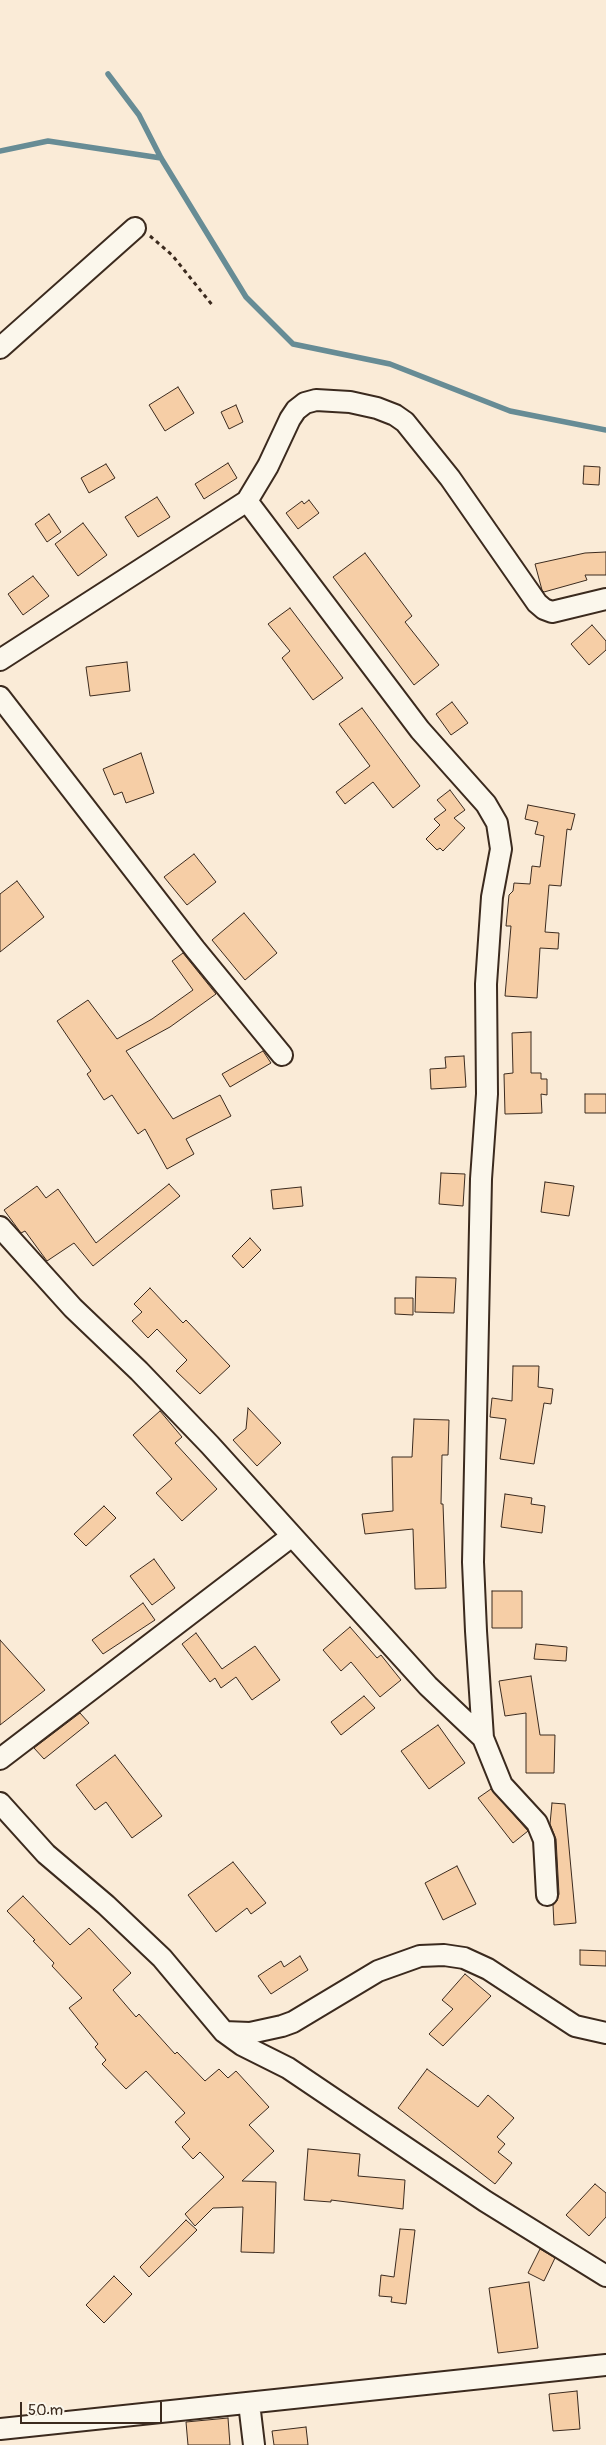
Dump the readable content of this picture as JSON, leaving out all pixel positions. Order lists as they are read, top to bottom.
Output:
{
  "scale_bar": "50 m"
}
